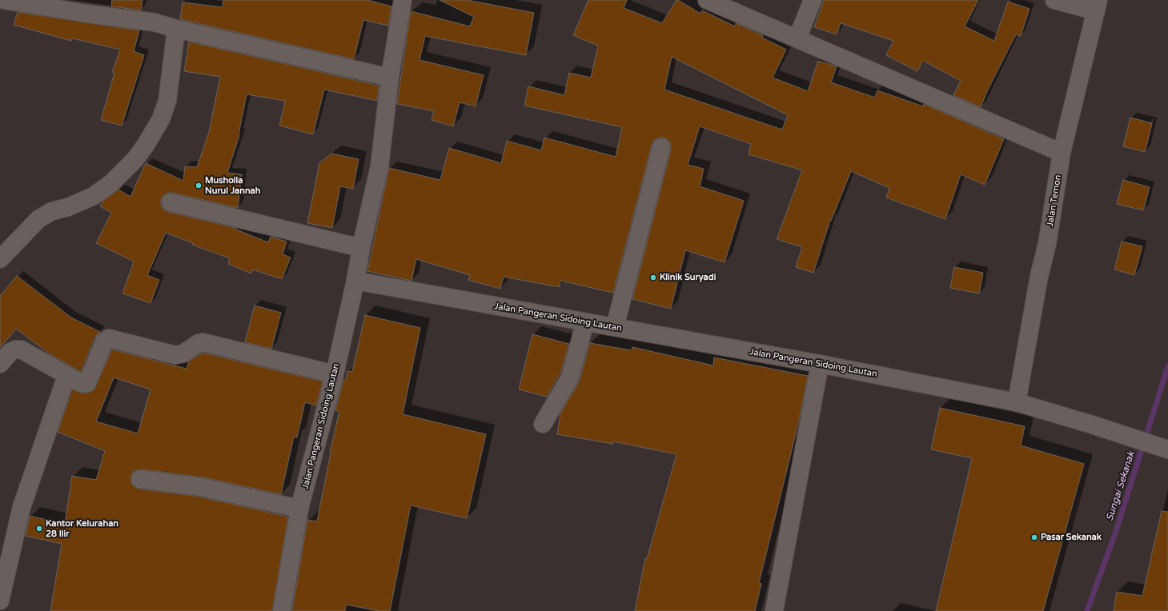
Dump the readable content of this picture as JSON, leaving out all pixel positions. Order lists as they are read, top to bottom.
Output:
{
  "streets": {
    "street": ["Jalan Temon", "Jalan Pangeran Sidoing Lautan"]
  },
  "crossings": [
    ["Jalan Temon", "Jalan Pangeran Sidoing Lautan"]
  ],
  "water": ["Sungai Sekanak"],
  "places": [
    "Musholla Nurul Jannah",
    "Klinik Suryadi",
    "Kantor Kelurahan 28 Ilir",
    "Pasar Sekanak"
  ]
}
